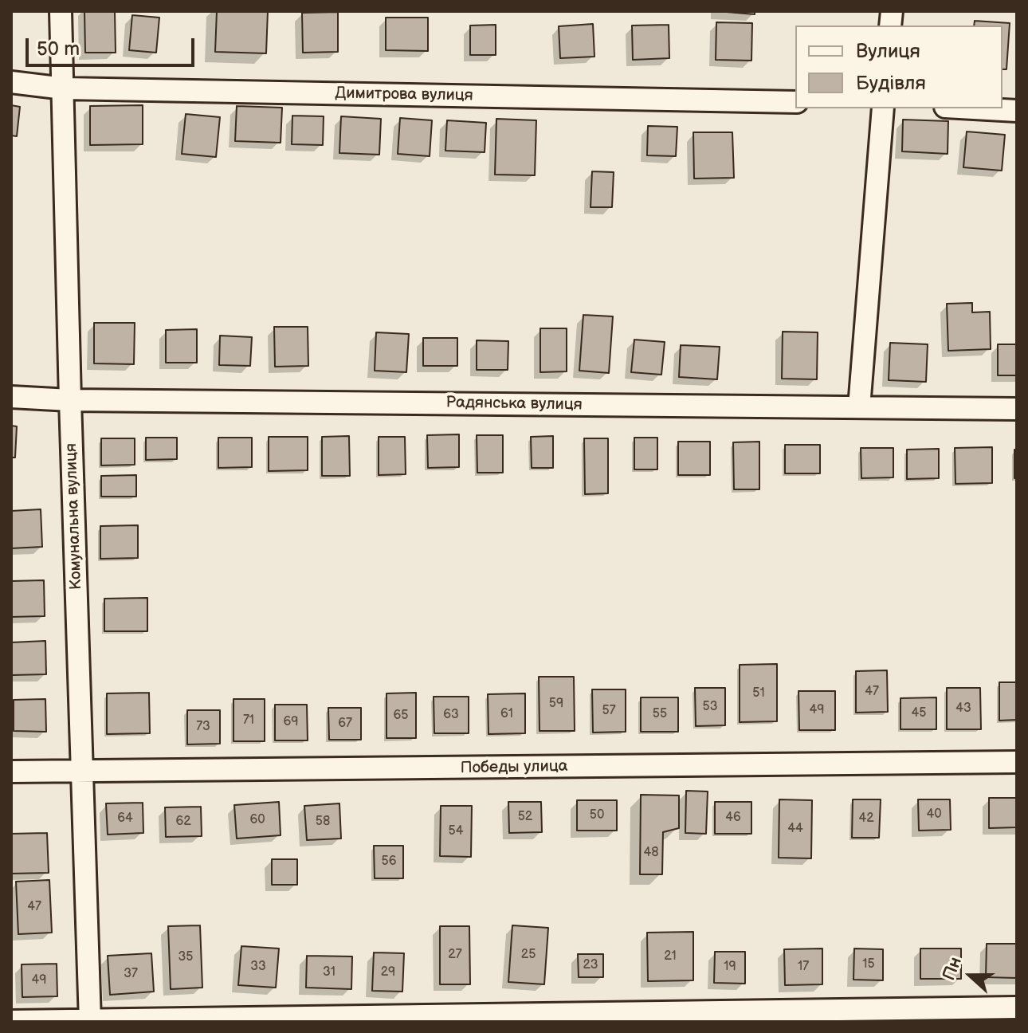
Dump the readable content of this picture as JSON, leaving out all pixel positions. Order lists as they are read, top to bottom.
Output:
{
  "streets": {
    "street": [
      "Димитрова вулиця",
      "Радянська вулиця",
      "Комунальна вулиця",
      "Победы улица"
    ]
  },
  "crossings": [
    ["Димитрова вулиця", "Комунальна вулиця"],
    ["Радянська вулиця", "Комунальна вулиця"],
    ["Комунальна вулиця", "Победы улица"]
  ],
  "house_numbers": [
    "47",
    "51",
    "59",
    "53",
    "43",
    "49",
    "57",
    "45",
    "61",
    "55",
    "63",
    "65",
    "71",
    "69",
    "67",
    "73",
    "40",
    "50",
    "52",
    "46",
    "64",
    "42",
    "60",
    "62",
    "58",
    "44",
    "54",
    "48",
    "56",
    "47",
    "27",
    "25",
    "21",
    "35",
    "15",
    "23",
    "33",
    "19",
    "17",
    "31",
    "29",
    "37",
    "49"
  ],
  "legend": ["Вулиця", "Будівля"],
  "scale_bar": "50 m",
  "north": "left"
}
